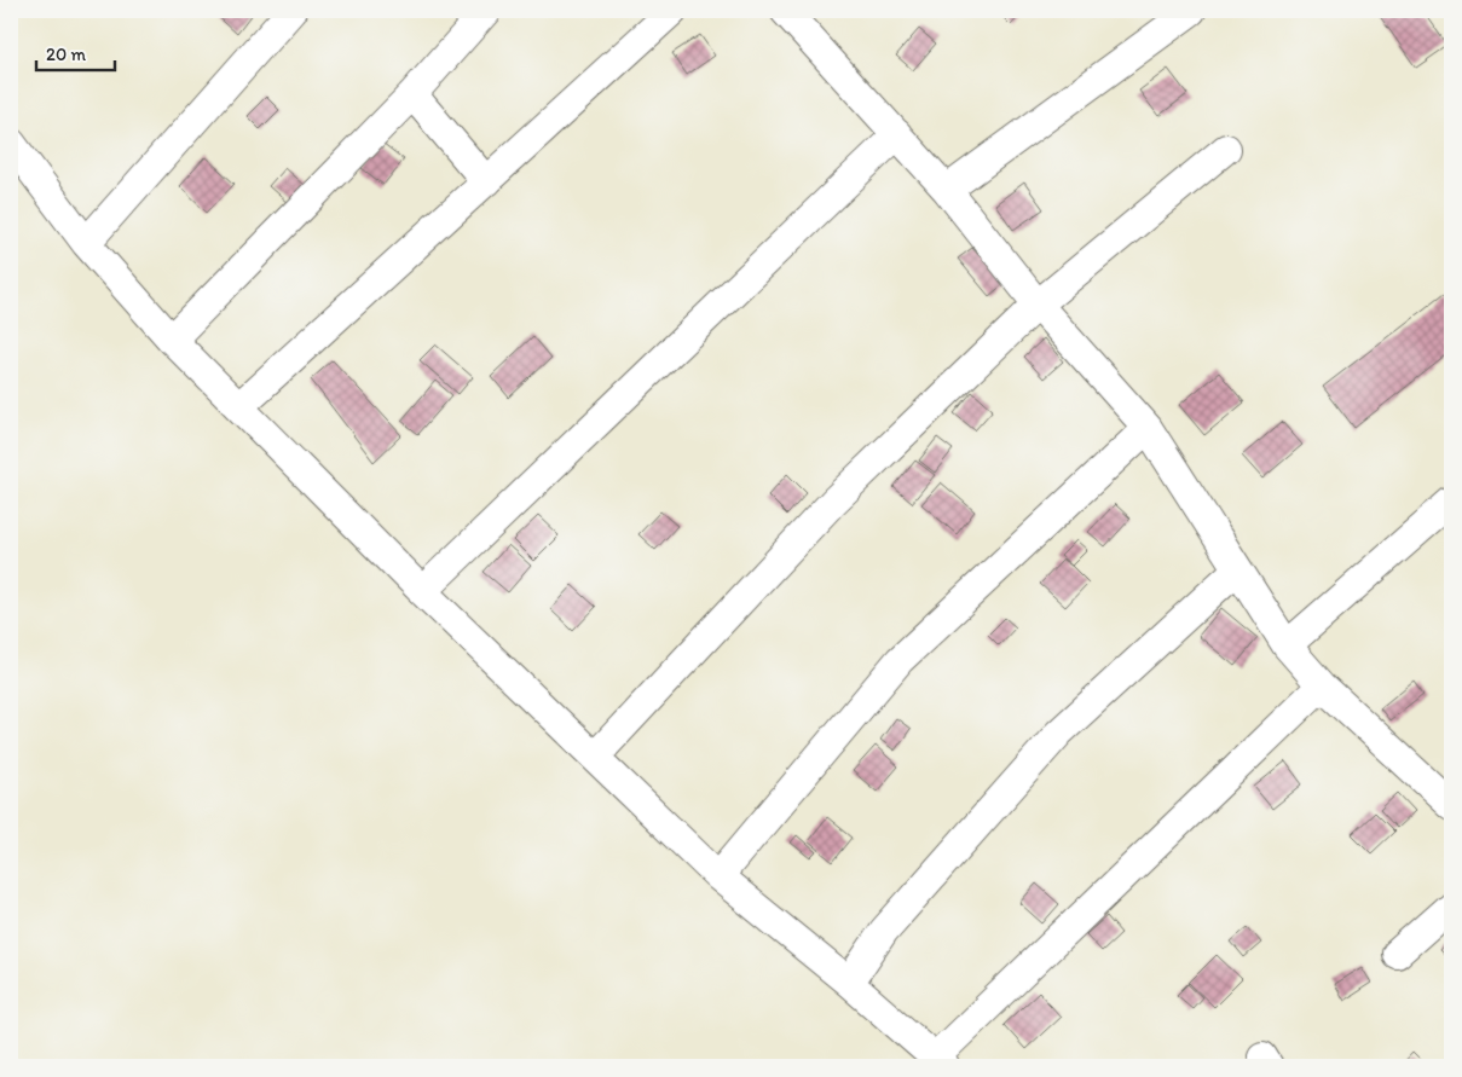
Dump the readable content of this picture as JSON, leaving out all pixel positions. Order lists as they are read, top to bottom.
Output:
{
  "scale_bar": "20 m"
}
